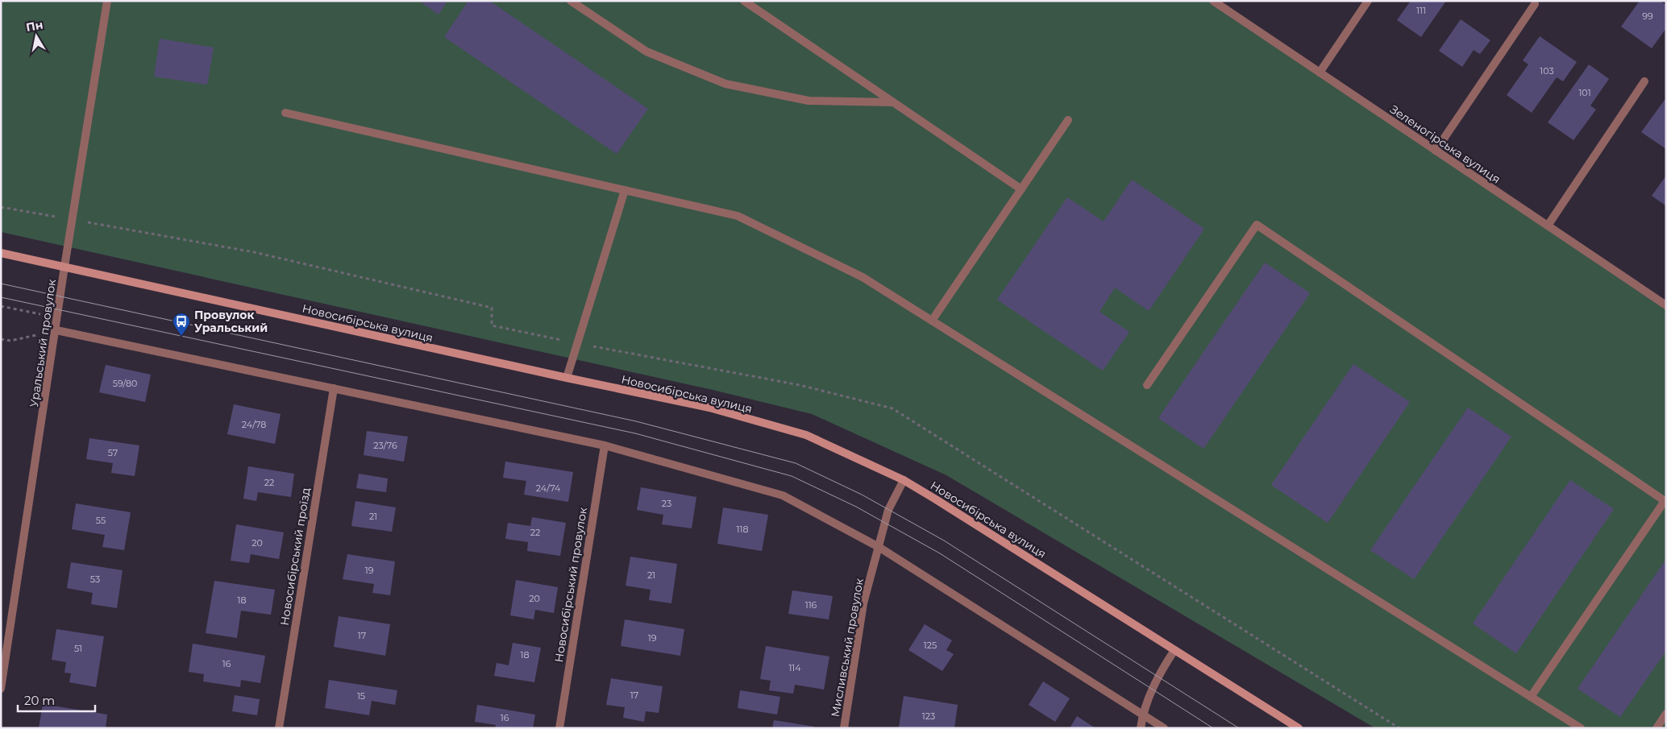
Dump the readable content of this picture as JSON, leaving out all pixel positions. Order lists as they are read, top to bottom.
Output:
{
  "streets": {
    "main road": ["Новосибірська вулиця"],
    "street": [
      "Зеленогірська вулиця",
      "Уральський провулок",
      "Новосибірський проїзд",
      "Новосибірський провулок",
      "Мисливський провулок"
    ]
  },
  "crossings": [
    ["Новосибірська вулиця", "Уральський провулок"],
    ["Новосибірська вулиця", "Мисливський провулок"]
  ],
  "places": {
    "bus stop": ["Провулок Уральський"]
  },
  "house_numbers": [
    "111",
    "99",
    "103",
    "101",
    "59/80",
    "24/78",
    "23/76",
    "57",
    "22",
    "24/74",
    "23",
    "21",
    "55",
    "118",
    "22",
    "20",
    "19",
    "21",
    "53",
    "20",
    "18",
    "116",
    "17",
    "19",
    "125",
    "51",
    "18",
    "16",
    "114",
    "17",
    "15",
    "123",
    "16"
  ],
  "scale_bar": "20 m",
  "north": "top"
}
